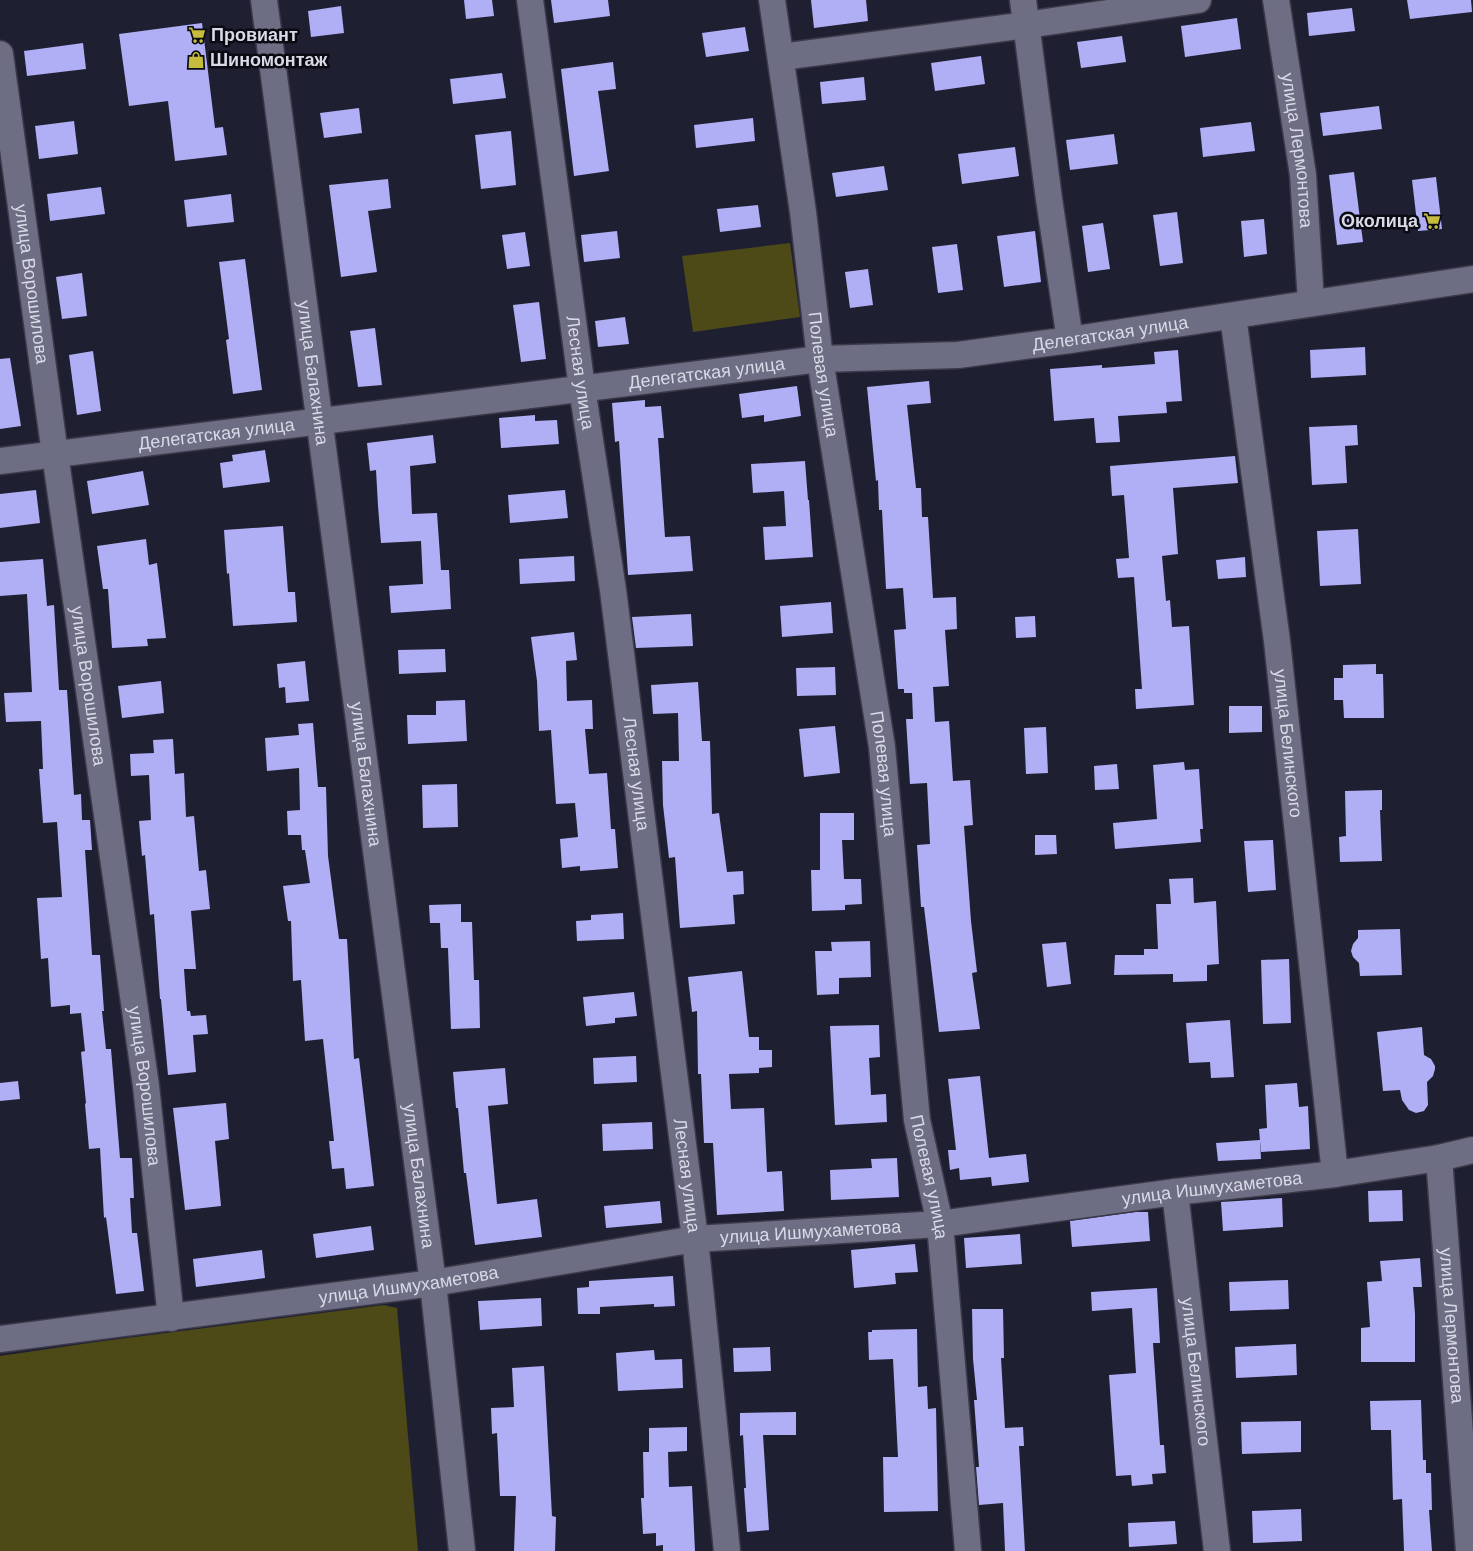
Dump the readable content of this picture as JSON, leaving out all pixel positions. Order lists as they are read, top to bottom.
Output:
{
  "streets": {
    "street": [
      "улица Лермонтова",
      "улица Ворошилова",
      "Делегатская улица",
      "Лесная улица",
      "улица Балахнина",
      "Полевая улица",
      "улица Белинского",
      "улица Ишмухаметова"
    ]
  },
  "crossings": [
    ["улица Лермонтова", "Делегатская улица"],
    ["улица Лермонтова", "улица Ишмухаметова"],
    ["улица Ворошилова", "Делегатская улица"],
    ["улица Ворошилова", "улица Ишмухаметова"],
    ["Делегатская улица", "Лесная улица"],
    ["Делегатская улица", "улица Балахнина"],
    ["Делегатская улица", "Полевая улица"],
    ["Делегатская улица", "улица Белинского"],
    ["Лесная улица", "улица Ишмухаметова"],
    ["улица Балахнина", "улица Ишмухаметова"],
    ["Полевая улица", "улица Ишмухаметова"],
    ["улица Белинского", "улица Ишмухаметова"]
  ],
  "places": {
    "supermarket": ["Провиант", "Околица"],
    "shop": ["Шиномонтаж"]
  }
}
